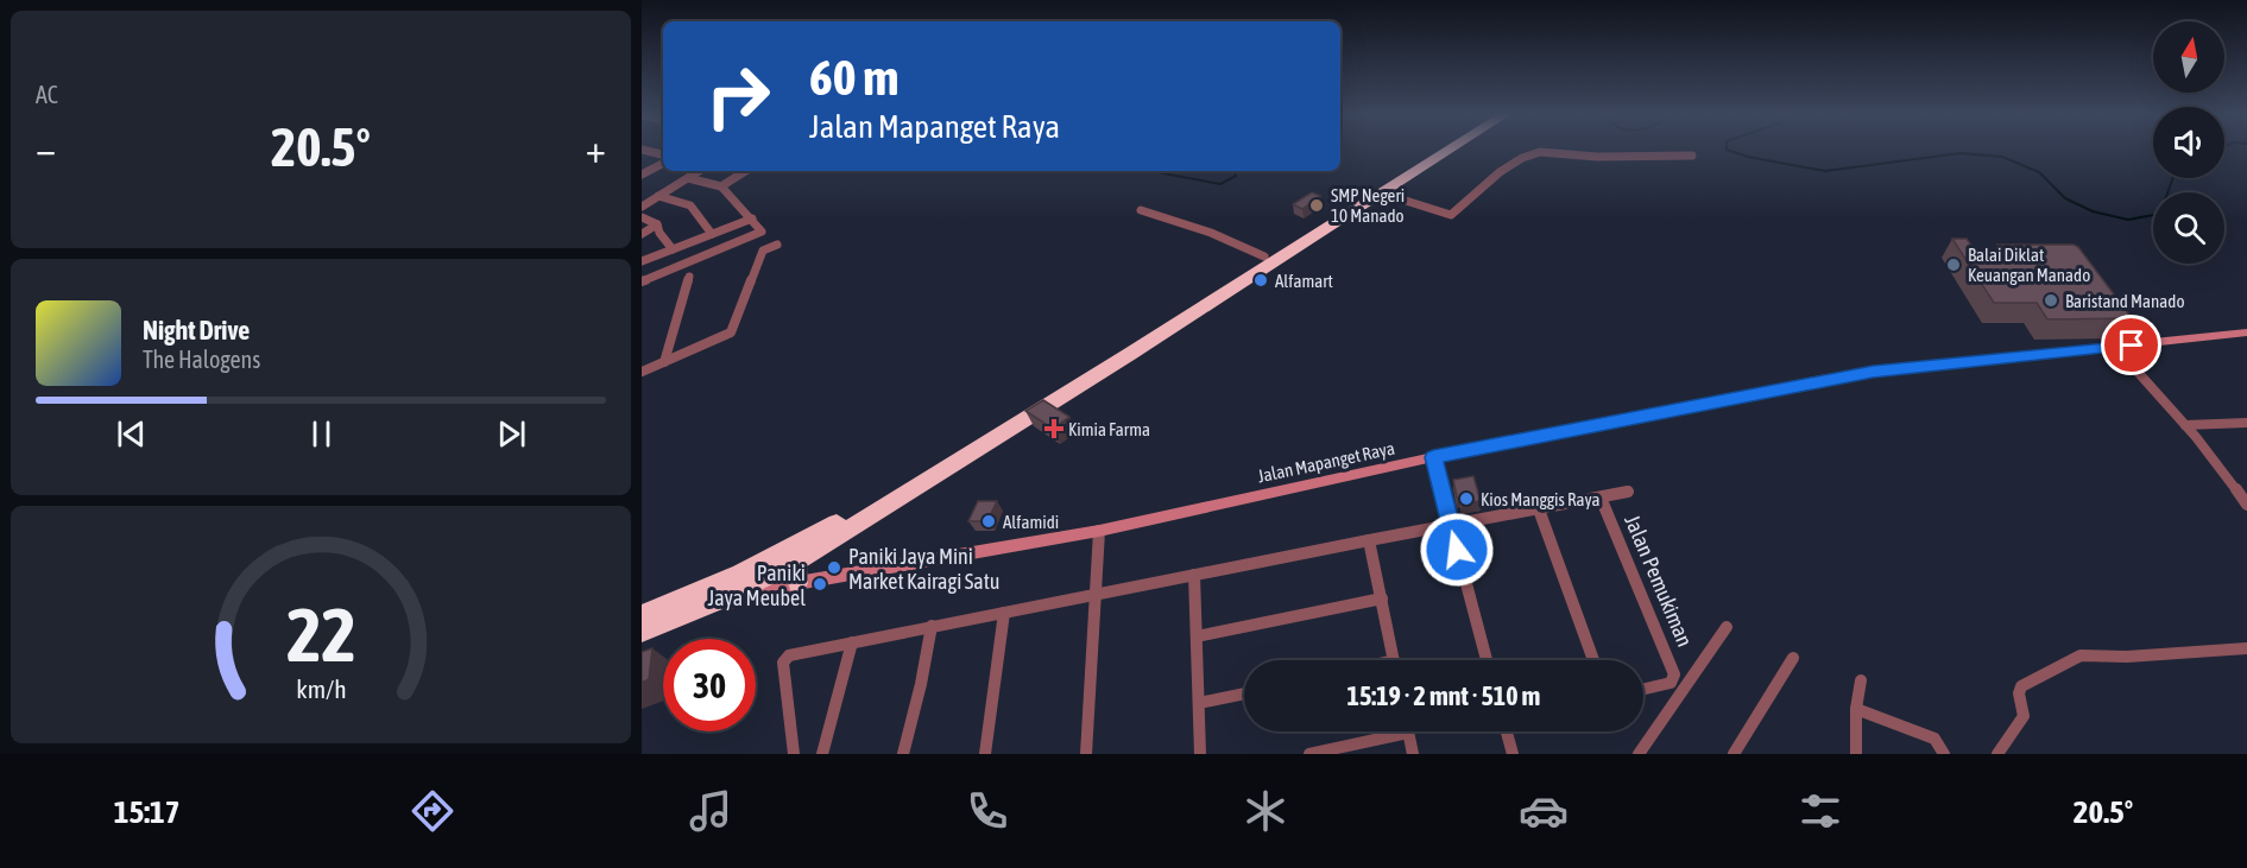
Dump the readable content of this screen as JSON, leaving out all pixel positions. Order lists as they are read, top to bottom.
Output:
{
  "streets": {
    "street": ["Jalan Mapanget Raya", "Jalan Pemukiman"]
  },
  "places": {
    "other": [
      "SMP Negeri 10 Manado",
      "Balai Diklat Keuangan Manado",
      "Alfamart",
      "Baristand Manado",
      "Kios Manggis Raya",
      "Alfamidi",
      "Paniki Jaya Mini Market Kairagi Satu",
      "Paniki Jaya Meubel"
    ],
    "health": ["Kimia Farma"]
  },
  "north": "top",
  "page": {
    "tile": "AC",
    "turn": ["60 m", "Jalan Mapanget Raya"],
    "heat": ["−", "20.5°", "+"],
    "song": ["Night Drive", "The Halogens"],
    "limit": "30",
    "trip": "15:19 · 2 mnt · 510 m",
    "tabs": ["15:17", "20.5°"],
    "gauge": ["22", "km/h"]
  }
}
